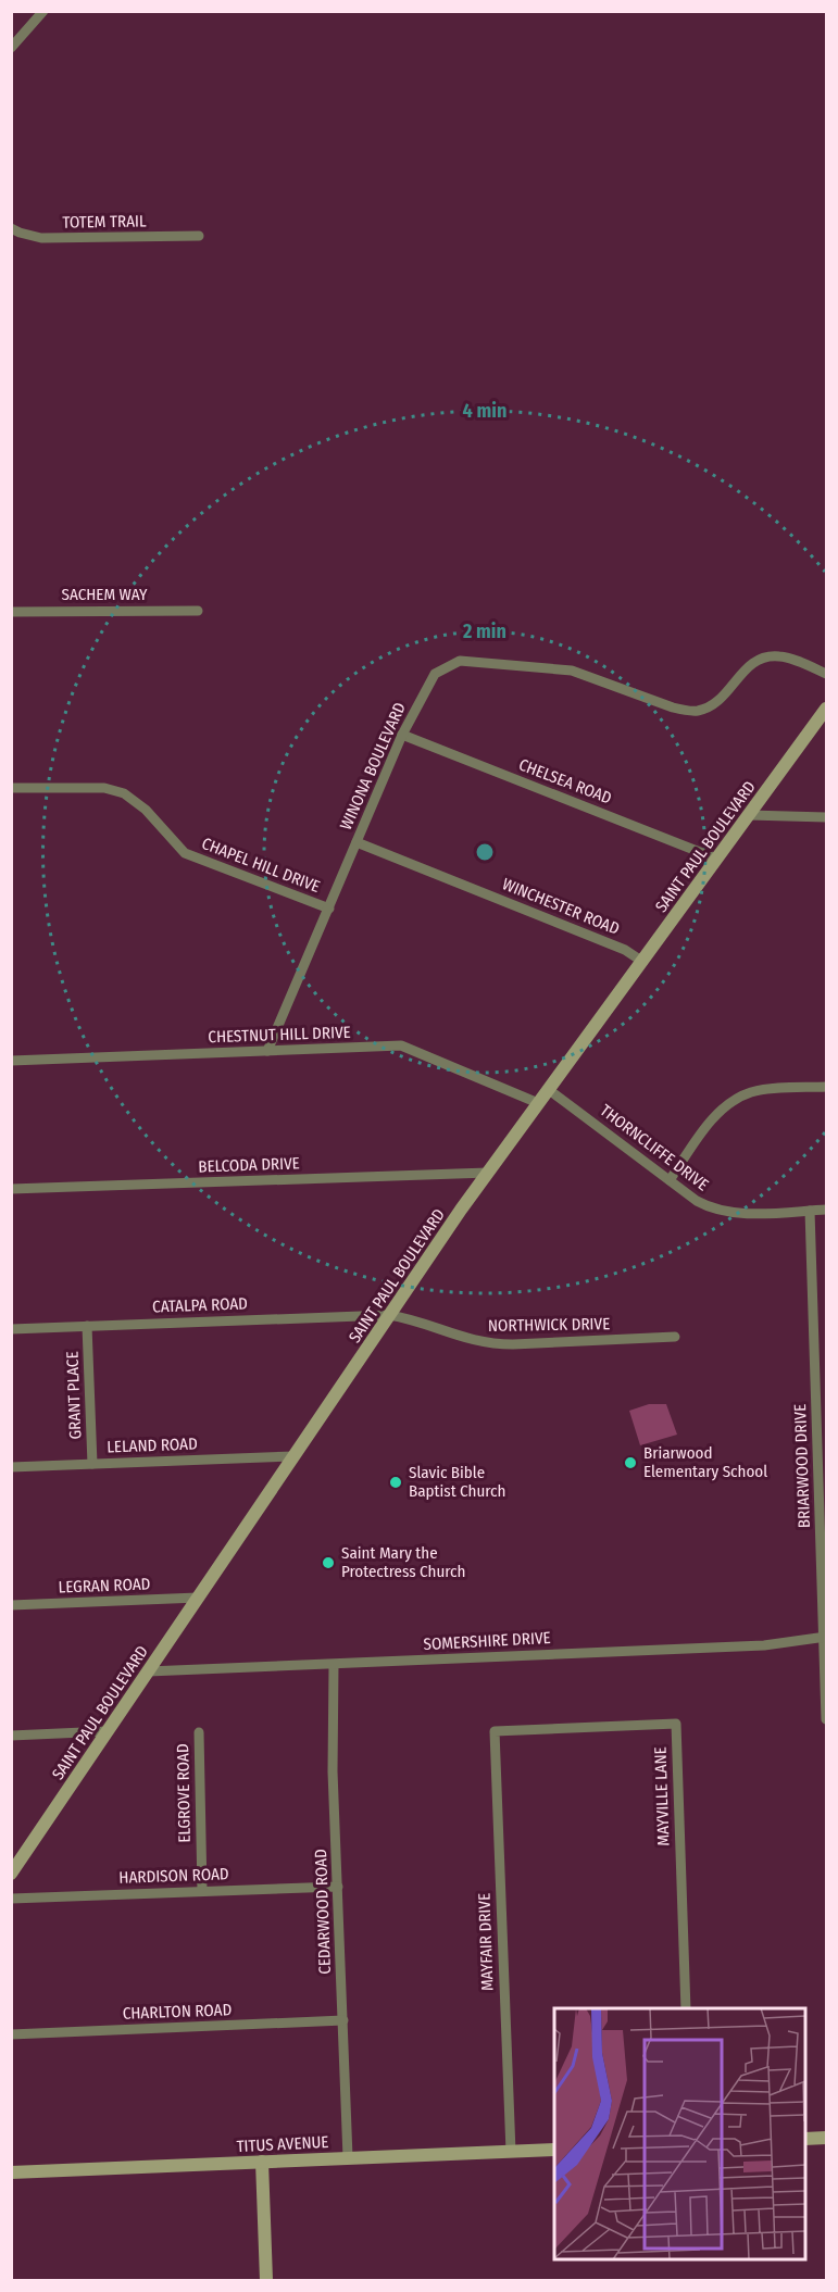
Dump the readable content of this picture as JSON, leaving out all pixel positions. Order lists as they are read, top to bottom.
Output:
{
  "streets": {
    "main road": ["SAINT PAUL BOULEVARD", "TITUS AVENUE"],
    "street": [
      "TOTEM TRAIL",
      "SACHEM WAY",
      "WINONA BOULEVARD",
      "CHELSEA ROAD",
      "CHAPEL HILL DRIVE",
      "WINCHESTER ROAD",
      "CHESTNUT HILL DRIVE",
      "THORNCLIFFE DRIVE",
      "BELCODA DRIVE",
      "CATALPA ROAD",
      "NORTHWICK DRIVE",
      "GRANT PLACE",
      "LELAND ROAD",
      "BRIARWOOD DRIVE",
      "LEGRAN ROAD",
      "SOMERSHIRE DRIVE",
      "ELGROVE ROAD",
      "MAYVILLE LANE",
      "HARDISON ROAD",
      "CEDARWOOD ROAD",
      "MAYFAIR DRIVE",
      "CHARLTON ROAD"
    ]
  },
  "crossings": [
    ["WINONA BOULEVARD", "CHELSEA ROAD"],
    ["WINONA BOULEVARD", "CHAPEL HILL DRIVE"],
    ["WINONA BOULEVARD", "WINCHESTER ROAD"],
    ["WINONA BOULEVARD", "CHESTNUT HILL DRIVE"],
    ["CHELSEA ROAD", "SAINT PAUL BOULEVARD"],
    ["SAINT PAUL BOULEVARD", "WINCHESTER ROAD"],
    ["SAINT PAUL BOULEVARD", "CHESTNUT HILL DRIVE"],
    ["SAINT PAUL BOULEVARD", "THORNCLIFFE DRIVE"],
    ["SAINT PAUL BOULEVARD", "BELCODA DRIVE"],
    ["SAINT PAUL BOULEVARD", "CATALPA ROAD"],
    ["SAINT PAUL BOULEVARD", "NORTHWICK DRIVE"],
    ["SAINT PAUL BOULEVARD", "LELAND ROAD"],
    ["SAINT PAUL BOULEVARD", "LEGRAN ROAD"],
    ["SAINT PAUL BOULEVARD", "SOMERSHIRE DRIVE"],
    ["THORNCLIFFE DRIVE", "BRIARWOOD DRIVE"],
    ["CATALPA ROAD", "NORTHWICK DRIVE"],
    ["CATALPA ROAD", "GRANT PLACE"],
    ["GRANT PLACE", "LELAND ROAD"],
    ["BRIARWOOD DRIVE", "SOMERSHIRE DRIVE"],
    ["SOMERSHIRE DRIVE", "CEDARWOOD ROAD"],
    ["ELGROVE ROAD", "HARDISON ROAD"],
    ["MAYVILLE LANE", "MAYFAIR DRIVE"],
    ["HARDISON ROAD", "CEDARWOOD ROAD"],
    ["CEDARWOOD ROAD", "CHARLTON ROAD"],
    ["CEDARWOOD ROAD", "TITUS AVENUE"],
    ["MAYFAIR DRIVE", "TITUS AVENUE"]
  ],
  "places": ["Briarwood Elementary School", "Slavic Bible Baptist Church", "Saint Mary the Protectress Church"],
  "rings": ["4 min", "2 min"]
}
